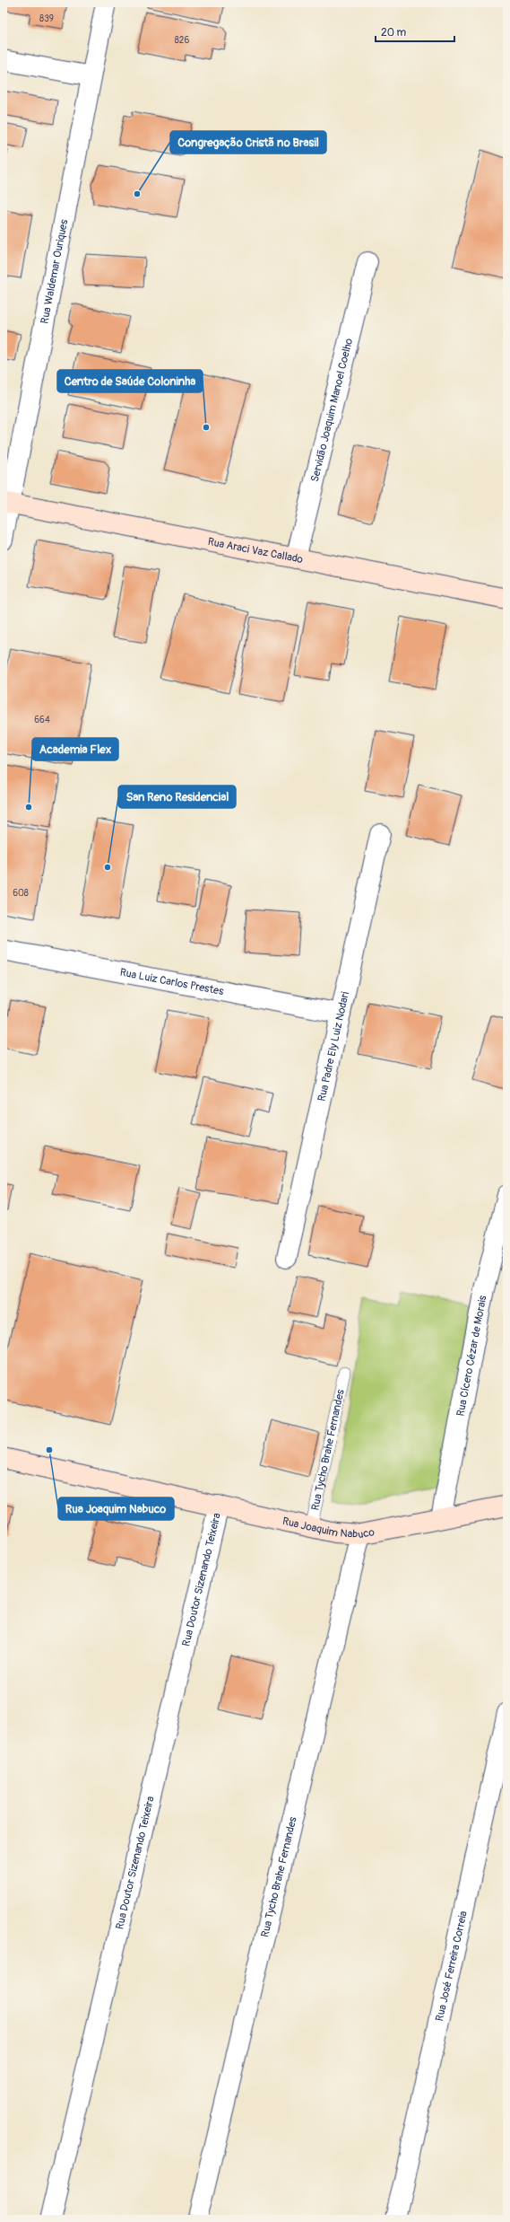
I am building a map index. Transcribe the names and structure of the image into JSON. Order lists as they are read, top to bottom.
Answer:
{
  "streets": {
    "main road": ["Rua Araci Vaz Callado", "Rua Joaquim Nabuco"],
    "street": [
      "Rua Waldemar Ouriques",
      "Servidão Joaquim Manoel Coelho",
      "Rua Luiz Carlos Prestes",
      "Rua Padre Ely Luiz Nodari",
      "Rua Cícero Cézar de Morais",
      "Rua Tycho Brahe Fernandes",
      "Rua Doutor Sizenando Teixeira",
      "Rua José Ferreira Correia"
    ]
  },
  "crossings": [
    ["Rua Waldemar Ouriques", "Rua Araci Vaz Callado"],
    ["Servidão Joaquim Manoel Coelho", "Rua Araci Vaz Callado"],
    ["Rua Luiz Carlos Prestes", "Rua Padre Ely Luiz Nodari"],
    ["Rua Cícero Cézar de Morais", "Rua Joaquim Nabuco"],
    ["Rua Tycho Brahe Fernandes", "Rua Joaquim Nabuco"],
    ["Rua Joaquim Nabuco", "Rua Doutor Sizenando Teixeira"]
  ],
  "places": [
    "Congregação Cristã no Brasil",
    "Centro de Saúde Coloninha",
    "Academia Flex",
    "San Reno Residencial",
    "Rua Joaquim Nabuco"
  ],
  "house_numbers": [
    "839",
    "826",
    "664",
    "608"
  ],
  "scale_bar": "20 m"
}
